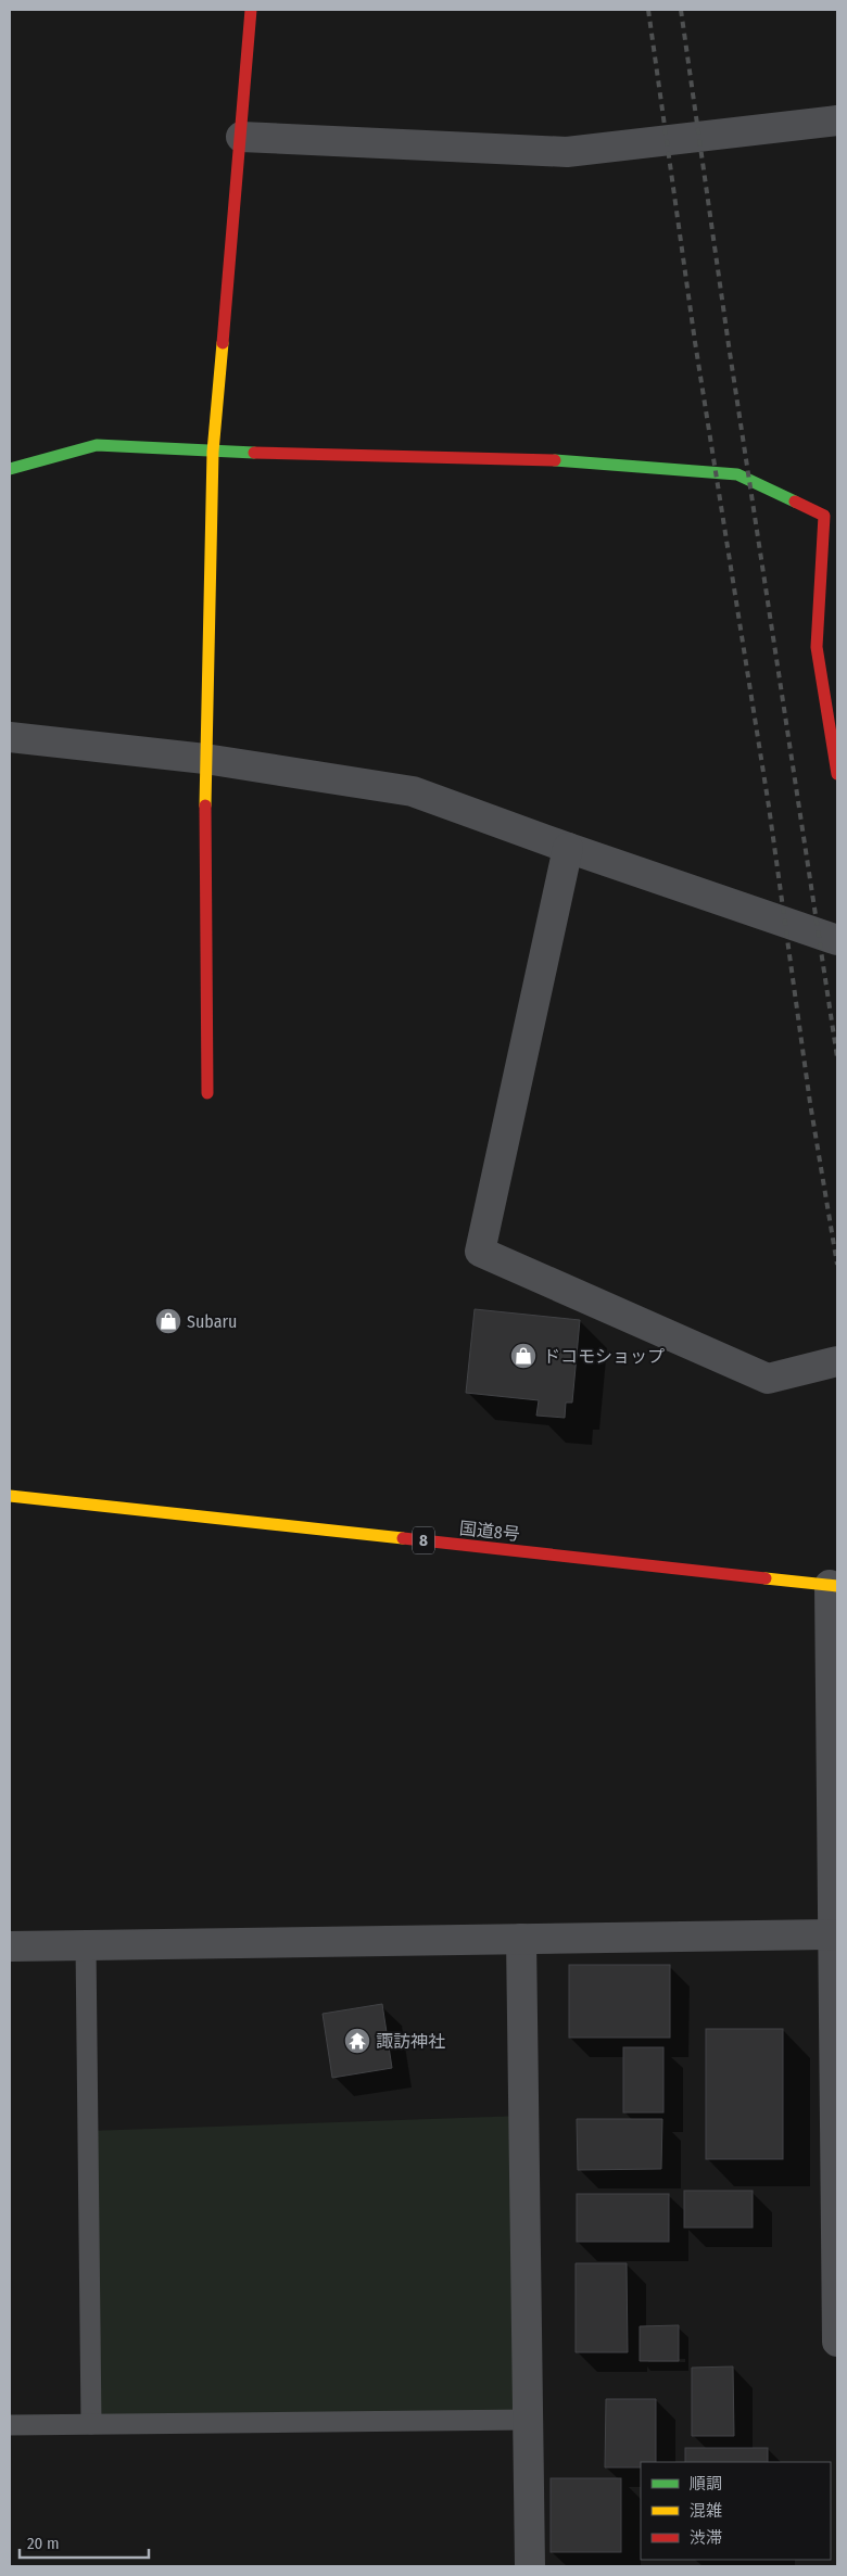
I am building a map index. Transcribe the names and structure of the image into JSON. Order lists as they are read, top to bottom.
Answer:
{
  "streets": {
    "main road": ["国道8号", "8"]
  },
  "places": {
    "shop": ["Subaru", "ドコモショップ"],
    "temple": ["諏訪神社"]
  },
  "legend": ["順調", "混雑", "渋滞"],
  "scale_bar": "20 m"
}
